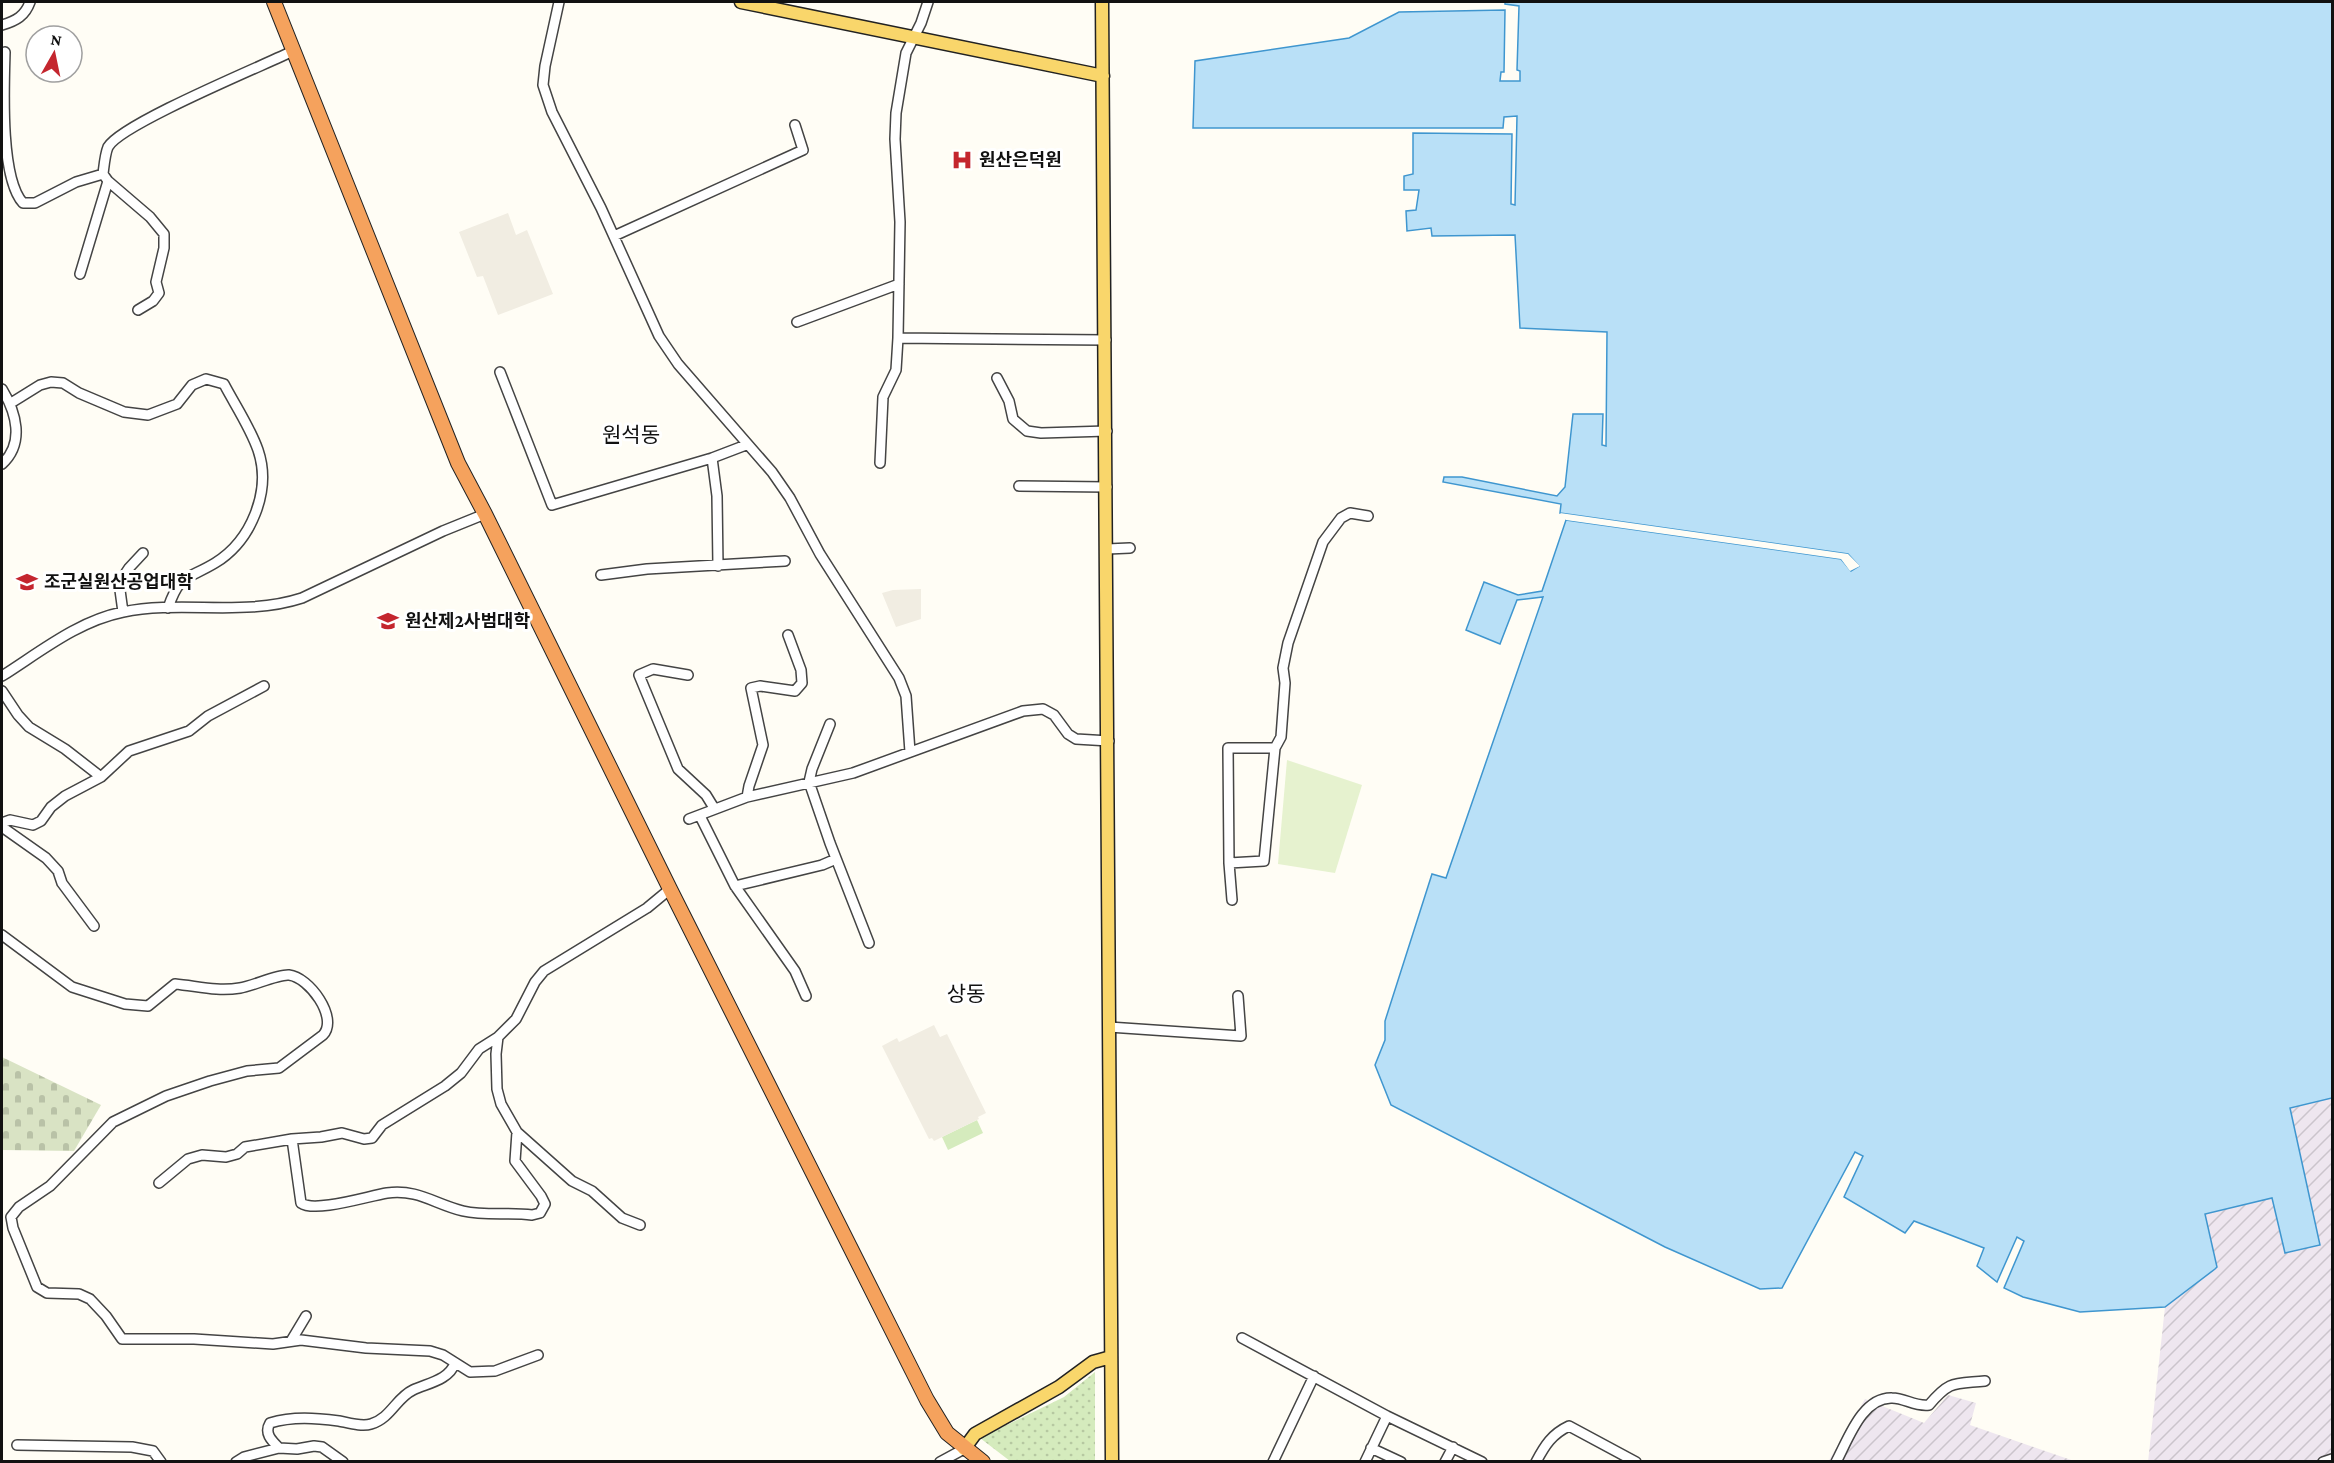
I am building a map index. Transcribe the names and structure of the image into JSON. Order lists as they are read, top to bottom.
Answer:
{
  "districts": ["원석동", "상동"],
  "places": {
    "hospital": ["원산은덕원"],
    "school or university": ["조군실원산공업대학", "원산제2사범대학"]
  },
  "north": "top"
}
